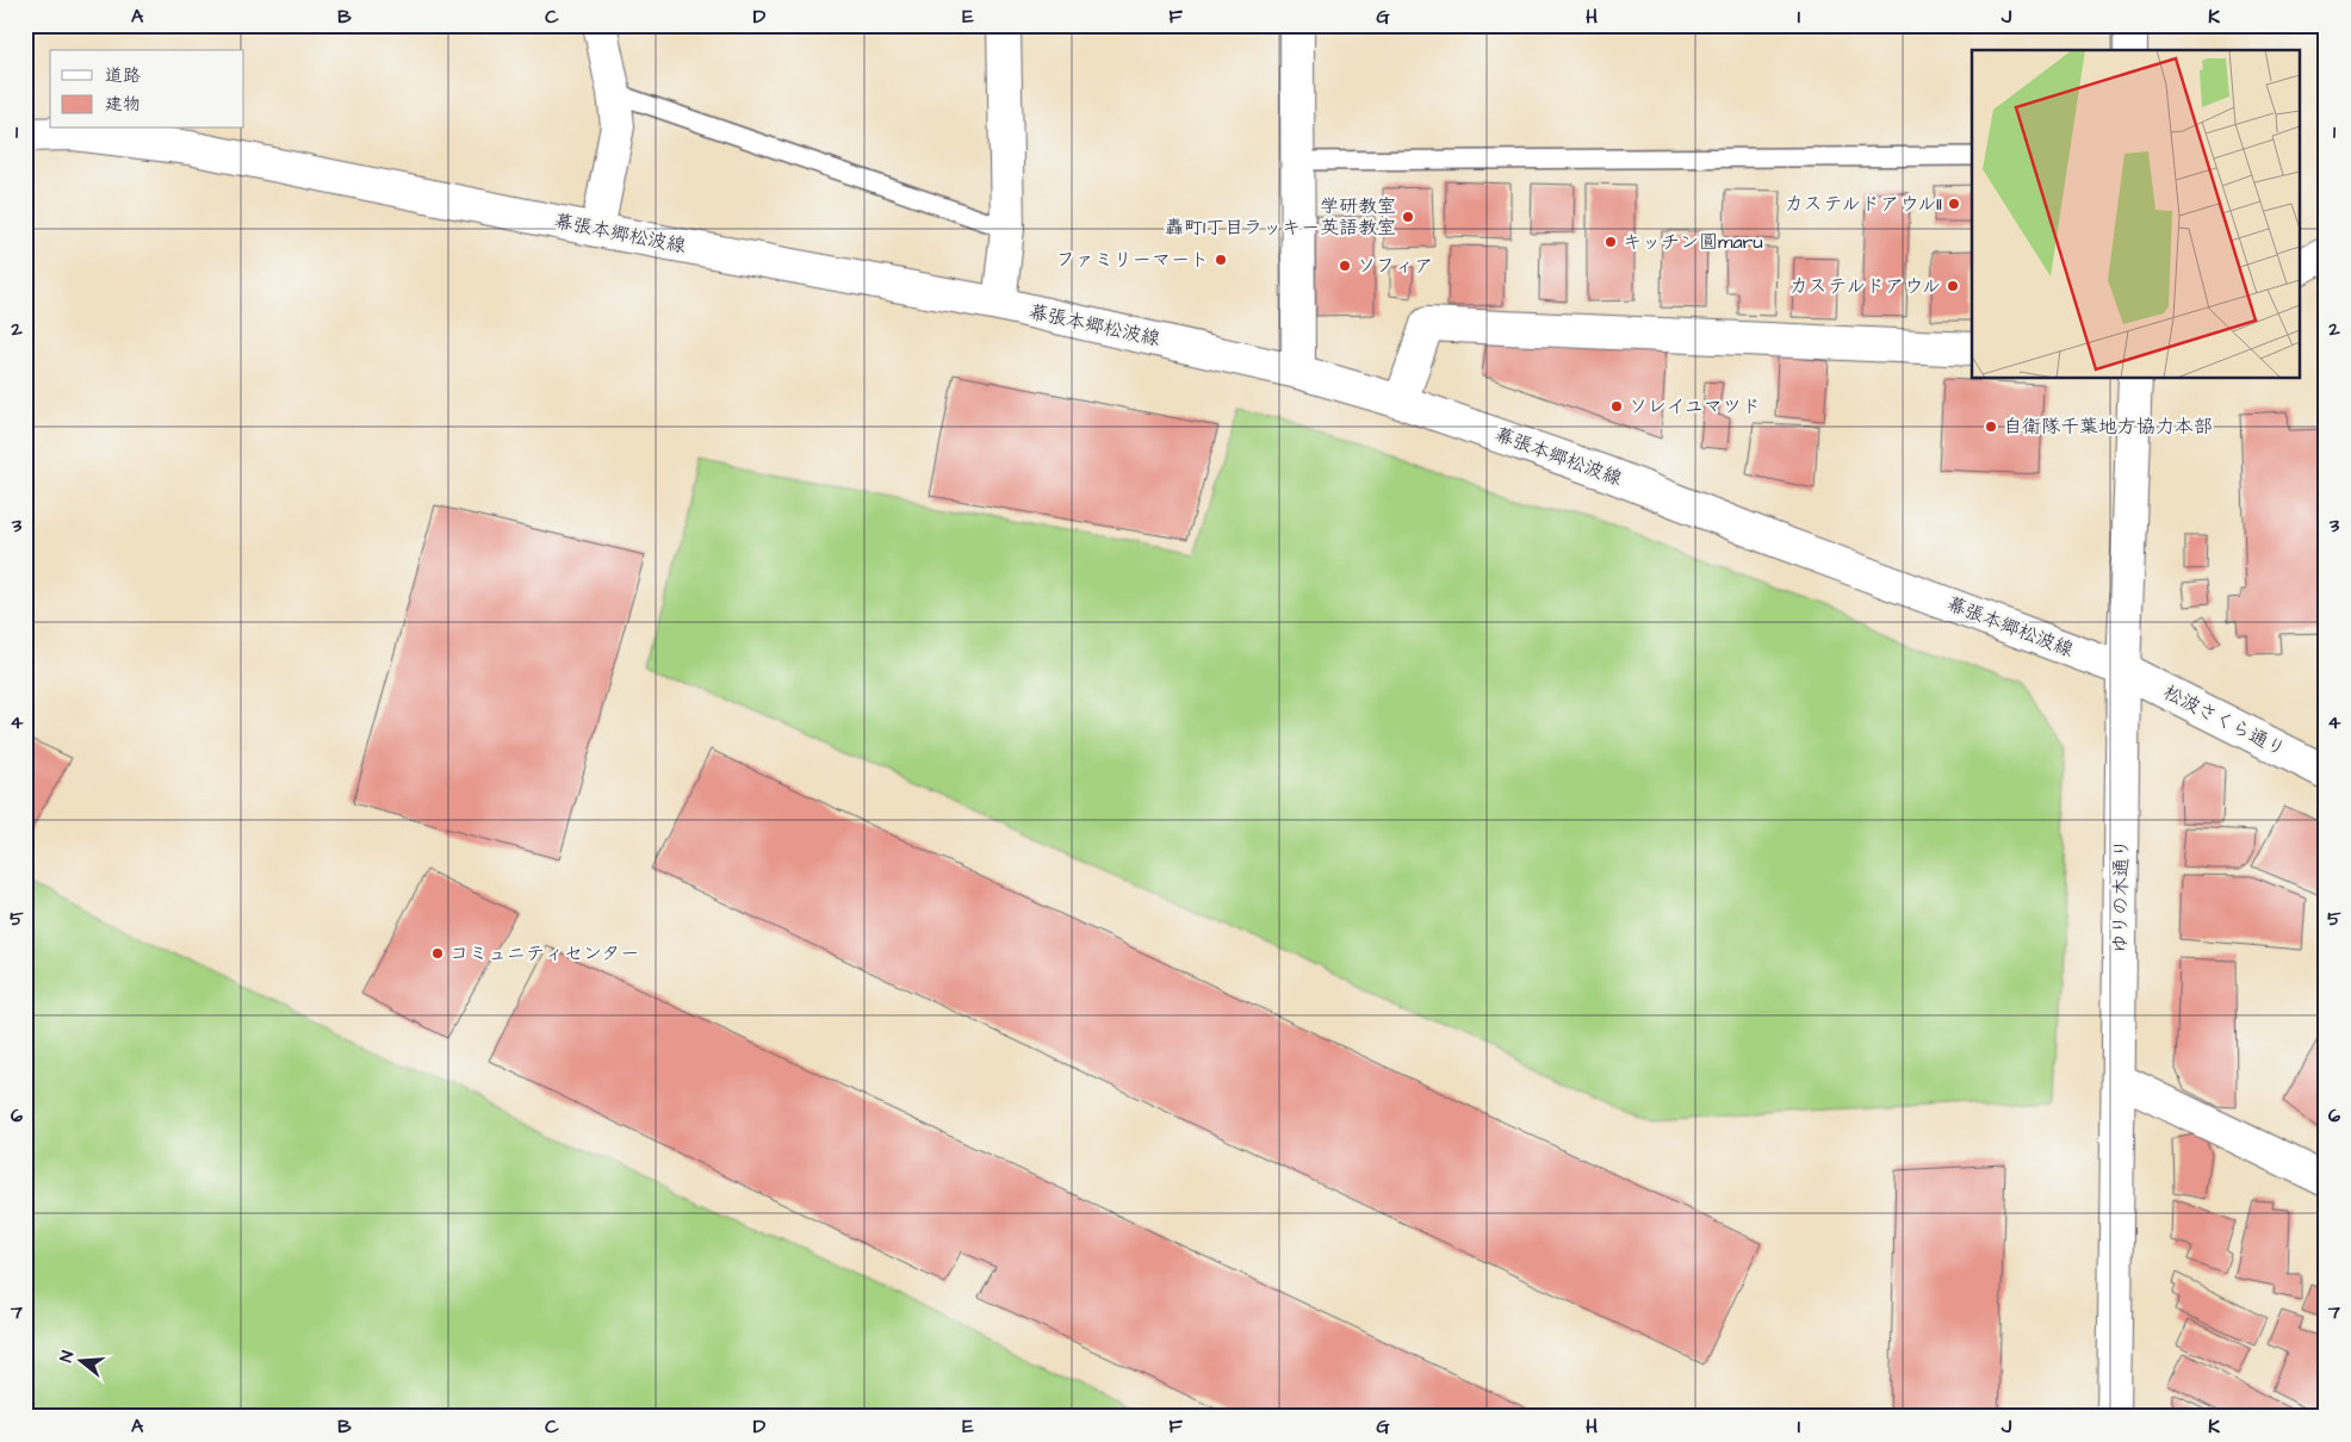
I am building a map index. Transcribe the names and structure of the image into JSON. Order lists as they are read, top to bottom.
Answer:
{
  "streets": {
    "street": ["幕張本郷松波線", "松波さくら通り", "ゆりの木通り"]
  },
  "crossings": [
    ["幕張本郷松波線", "松波さくら通り"],
    ["幕張本郷松波線", "ゆりの木通り"],
    ["松波さくら通り", "ゆりの木通り"]
  ],
  "places": [
    "カステルドアウルII",
    "学研教室 轟町1丁目ラッキー英語教室",
    "キッチン圓maru",
    "ファミリーマート",
    "ソフィア",
    "カステルドアウル",
    "ソレイユマツド",
    "自衛隊千葉地方協力本部",
    "コミュニティセンター"
  ],
  "legend": ["道路", "建物"],
  "north": "left",
  "grid": {
    "columns": [
      "A",
      "B",
      "C",
      "D",
      "E",
      "F",
      "G",
      "H",
      "I",
      "J",
      "K"
    ],
    "rows": [
      "1",
      "2",
      "3",
      "4",
      "5",
      "6",
      "7"
    ]
  }
}
